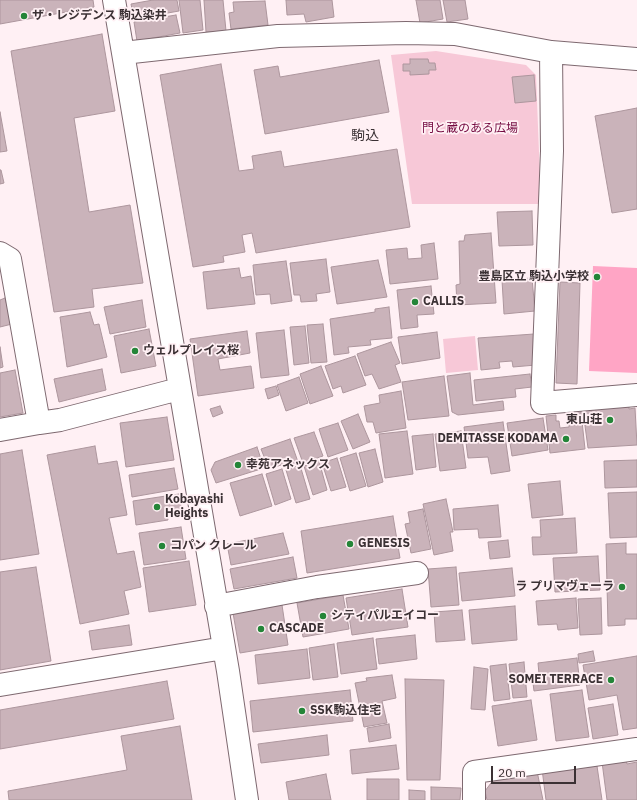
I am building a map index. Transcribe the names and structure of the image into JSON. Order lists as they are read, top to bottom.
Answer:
{
  "districts": ["駒込"],
  "parks": ["門と蔵のある広場"],
  "places": [
    "ザ・レジデンス 駒込染井",
    "豊島区立 駒込小学校",
    "CALLIS",
    "ウェルプレイス桜",
    "東山荘",
    "DEMITASSE KODAMA",
    "幸苑アネックス",
    "Kobayashi Heights",
    "GENESIS",
    "コパン クレール",
    "ラ プリマヴェーラ",
    "シティパルエイコー",
    "CASCADE",
    "SOMEI TERRACE",
    "SSK駒込住宅"
  ],
  "scale_bar": "20 m"
}
